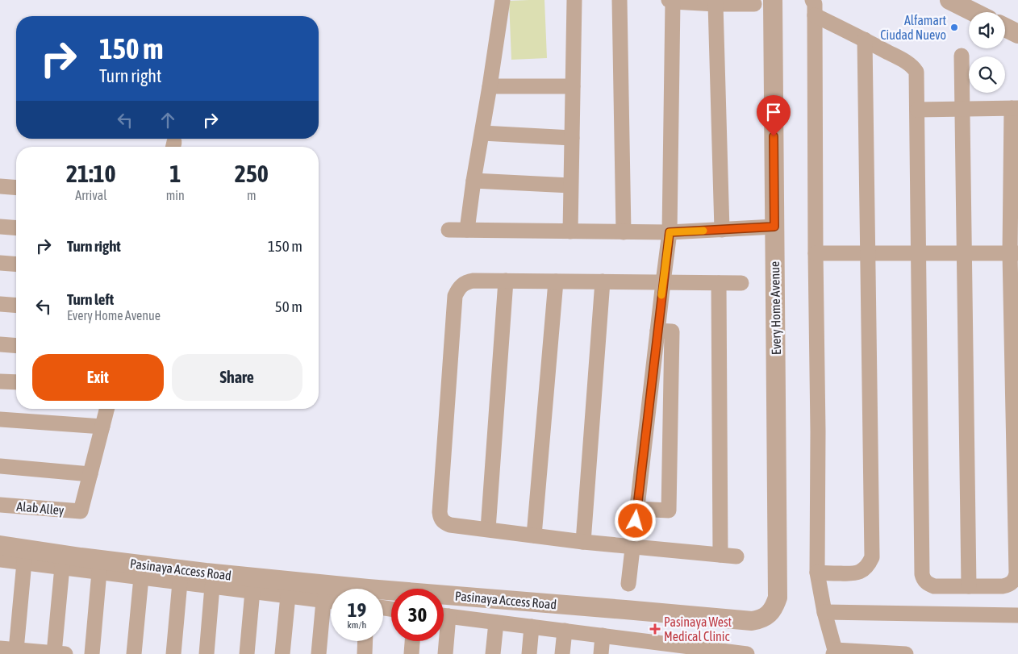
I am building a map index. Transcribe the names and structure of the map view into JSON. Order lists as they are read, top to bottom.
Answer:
{
  "streets": {
    "street": ["Every Home Avenue", "Alab Alley", "Pasinaya Access Road"]
  },
  "crossings": [
    ["Every Home Avenue", "Pasinaya Access Road"]
  ],
  "places": {
    "other": ["Alfamart Ciudad Nuevo"],
    "health": ["Pasinaya West Medical Clinic"]
  },
  "page": {
    "turn": ["150 m", "Turn right"],
    "eta": [
      "21:10",
      "Arrival",
      "1",
      "min",
      "250",
      "m"
    ],
    "list": [
      {
        "name": "Turn right",
        "value": "150 m"
      },
      {
        "name": "Turn left",
        "note": "Every Home Avenue",
        "value": "50 m"
      }
    ],
    "buttons": ["Exit", "Share"],
    "speed": "19 km/h",
    "limit": "30"
  }
}
